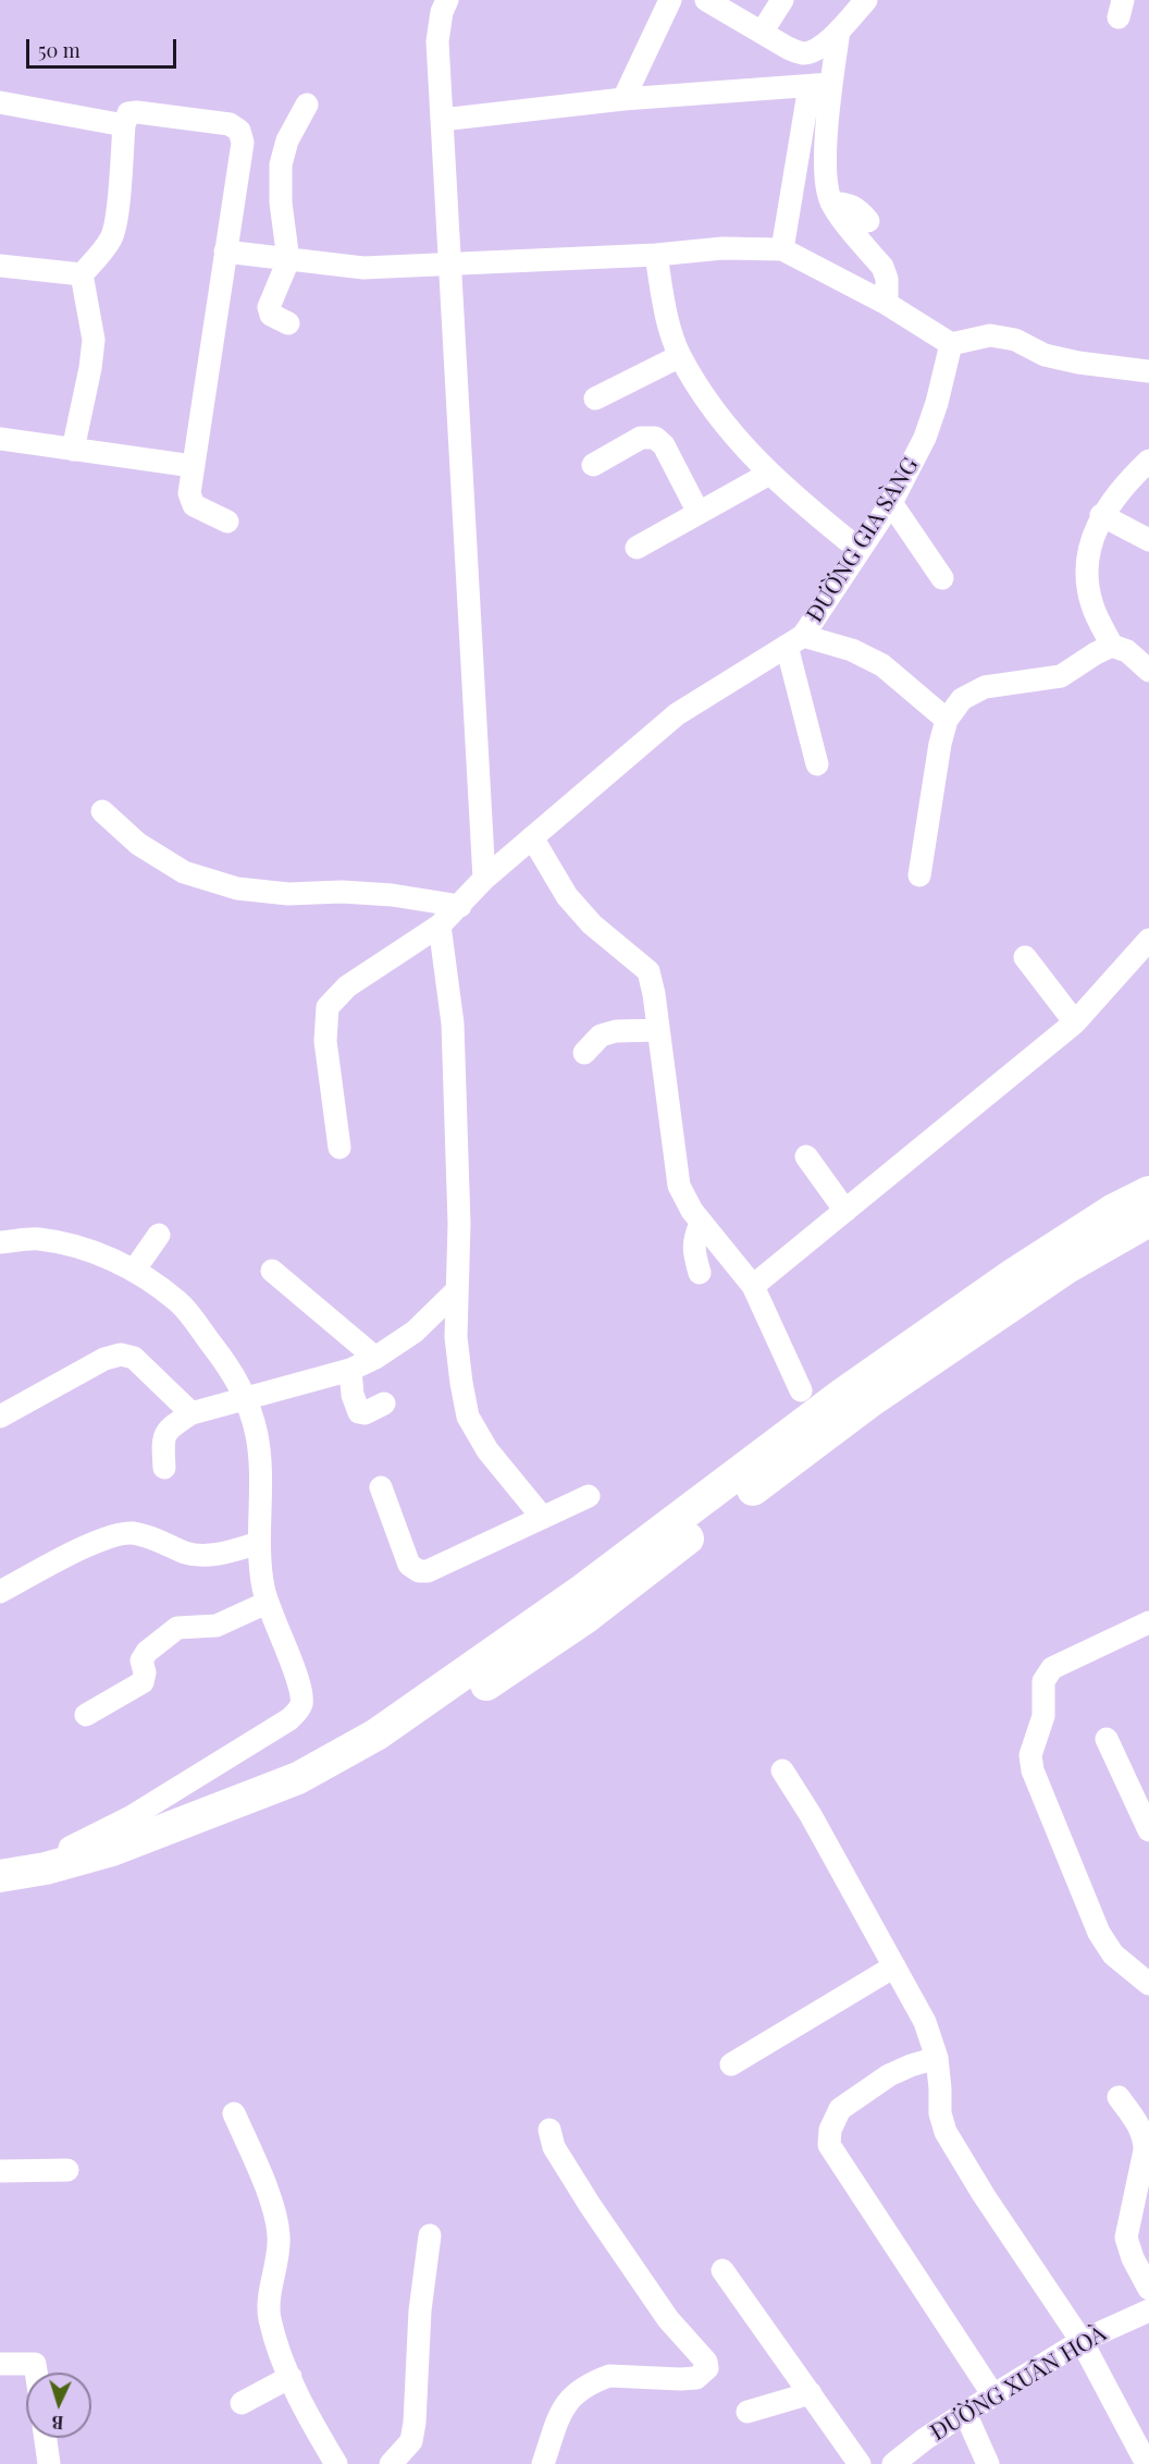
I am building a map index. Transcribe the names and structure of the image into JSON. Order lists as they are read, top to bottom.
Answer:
{
  "streets": {
    "street": ["ĐƯỜNG GIA SÀNG", "ĐƯỜNG XUÂN HOÀ"]
  },
  "scale_bar": "50 m",
  "north": "bottom"
}
